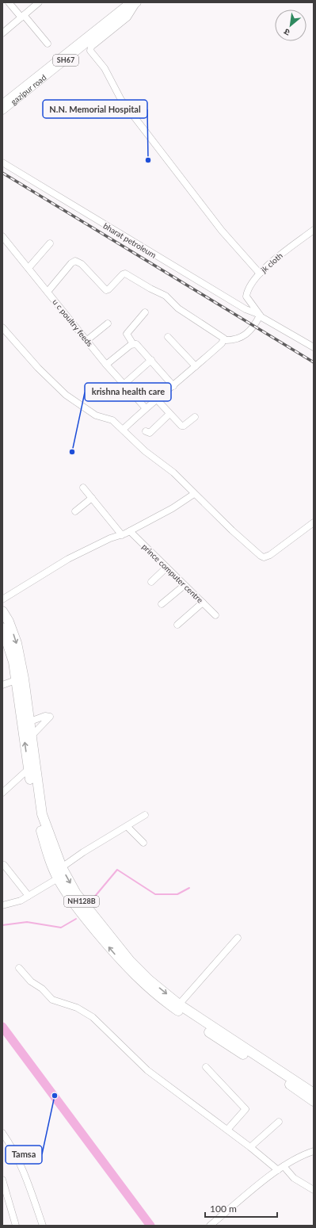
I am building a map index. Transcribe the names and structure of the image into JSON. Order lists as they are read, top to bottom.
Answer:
{
  "streets": {
    "highway": ["NH128B"],
    "main road": ["SH67", "gazipur road"],
    "street": [
      "bharat petroleum",
      "jk cloth",
      "u c poultry feeds",
      "prince computer centre"
    ]
  },
  "crossings": [
    ["SH67", "gazipur road"],
    ["bharat petroleum", "jk cloth"]
  ],
  "places": ["N.N. Memorial Hospital", "krishna health care", "Tamsa"],
  "scale_bar": "100 m",
  "north": "bottom left"
}
